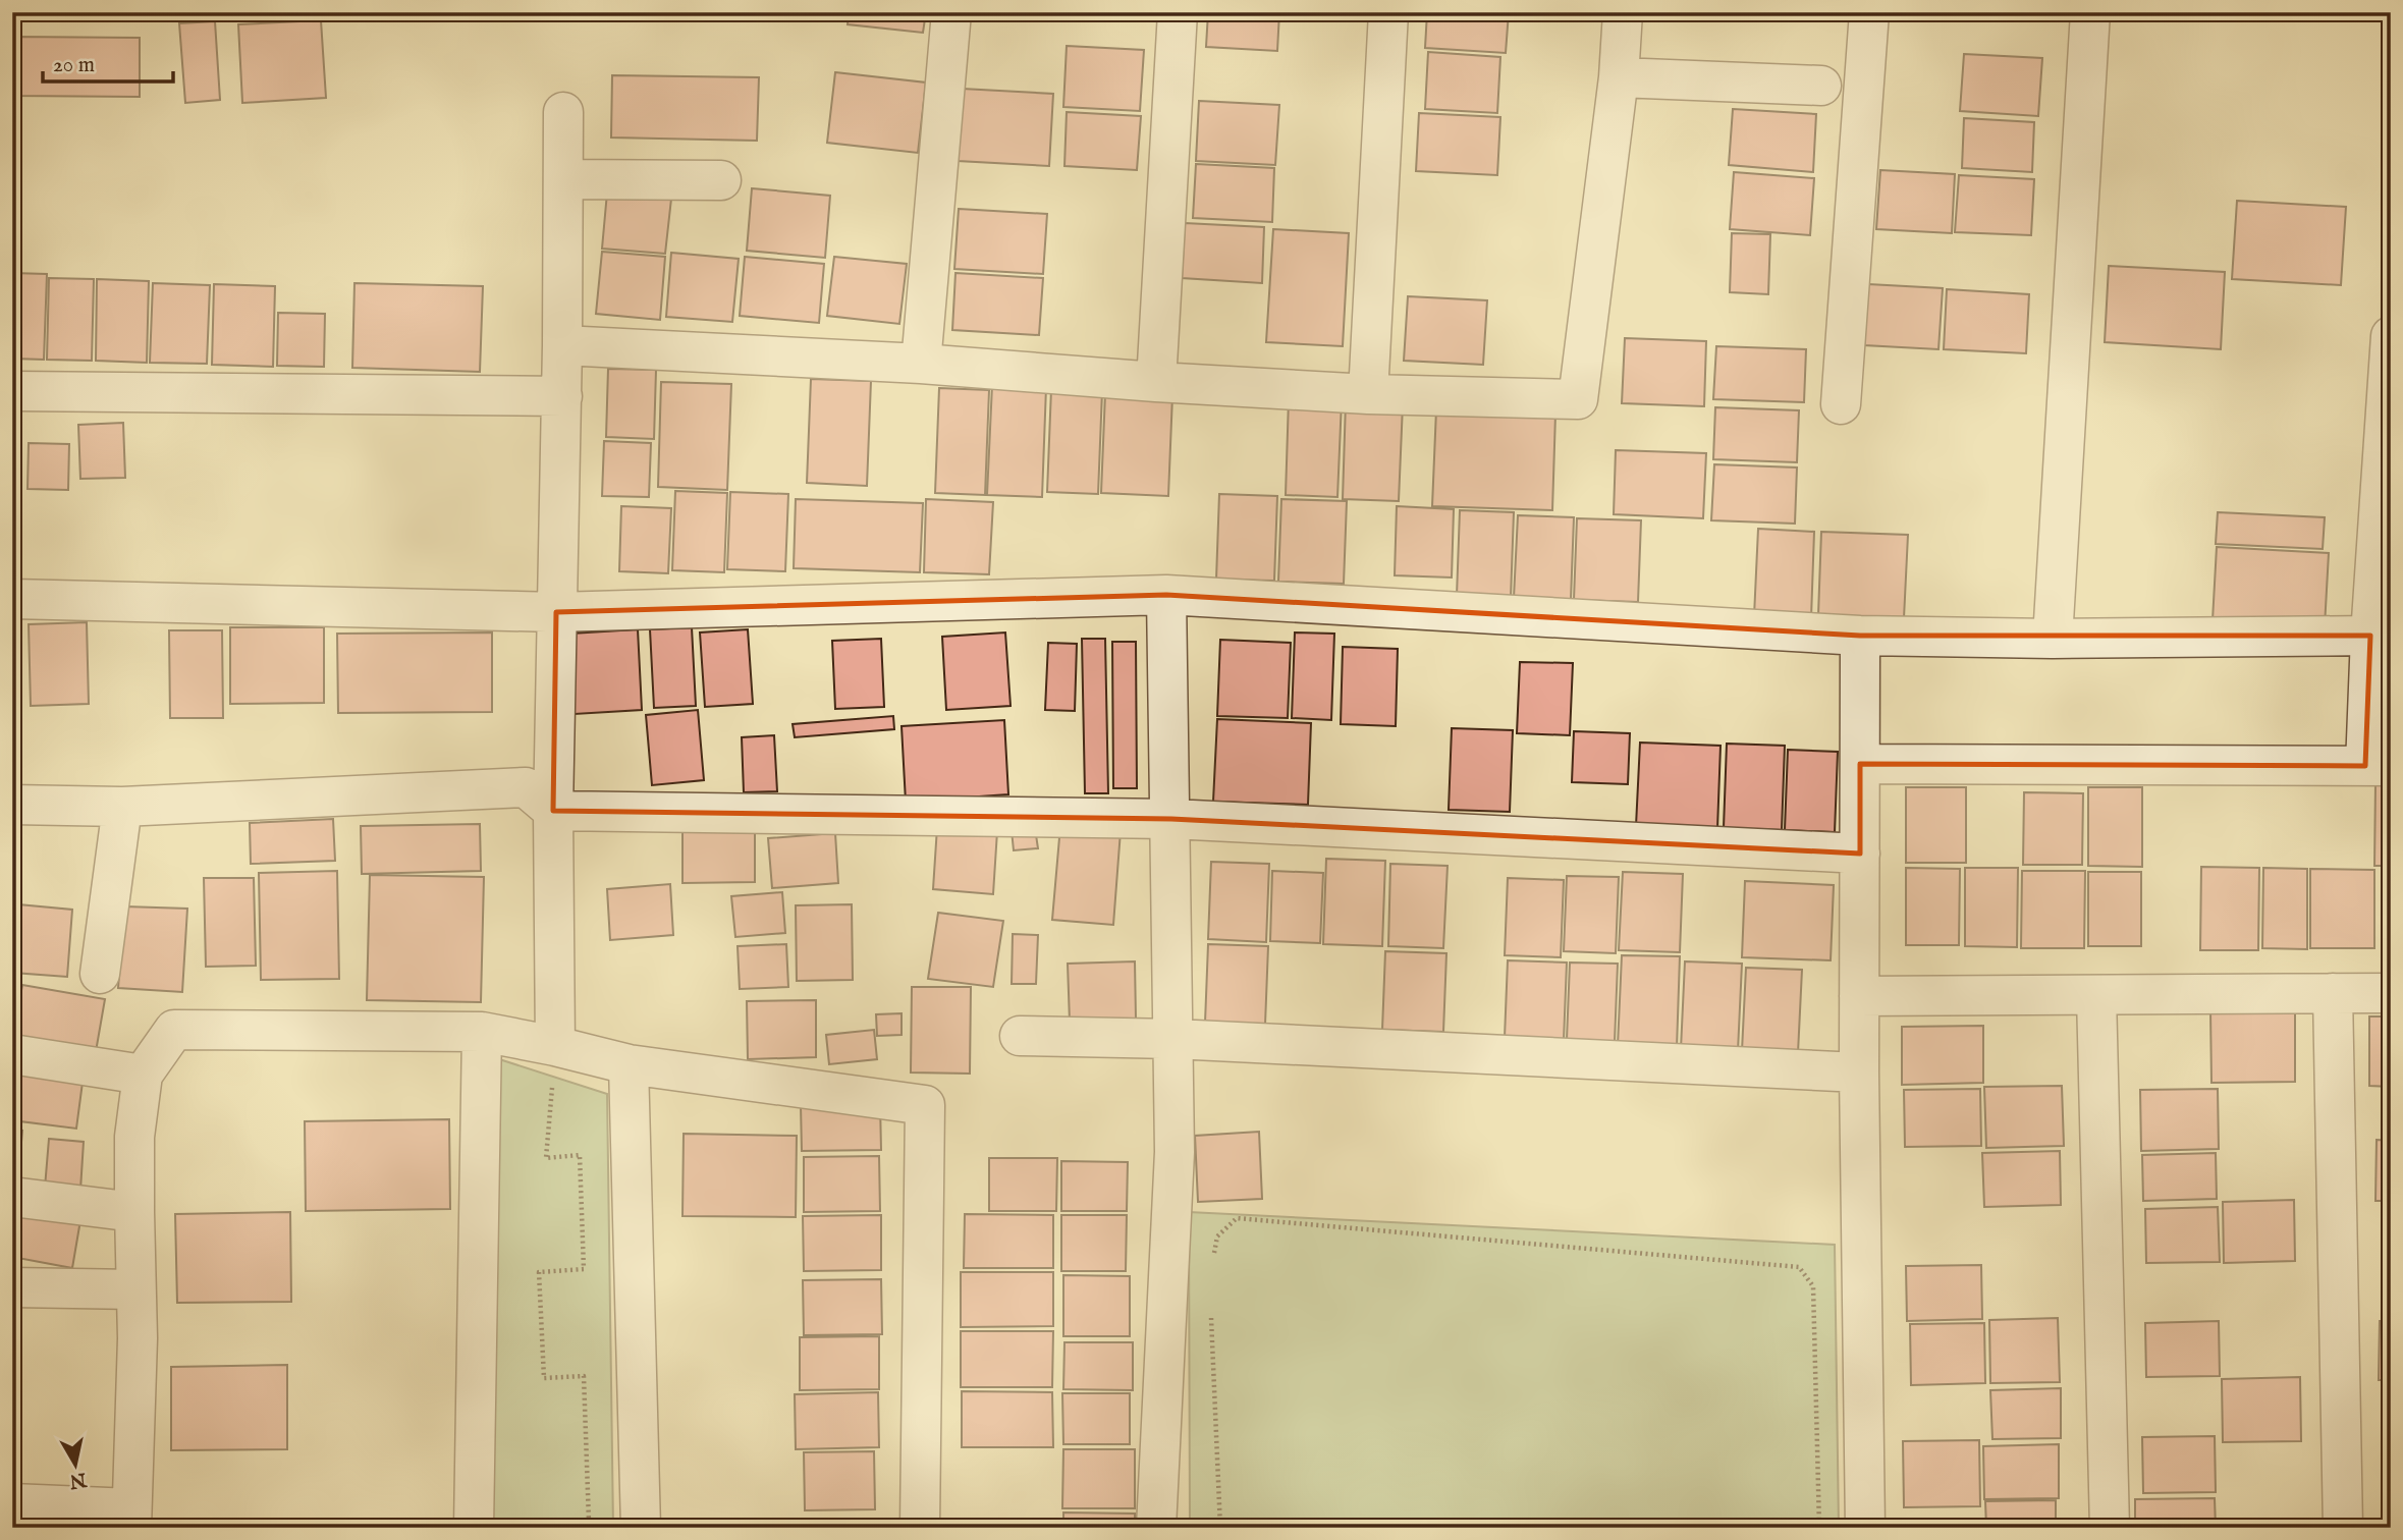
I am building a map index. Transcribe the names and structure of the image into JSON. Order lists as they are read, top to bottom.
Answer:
{
  "scale_bar": "20 m",
  "north": "bottom"
}
